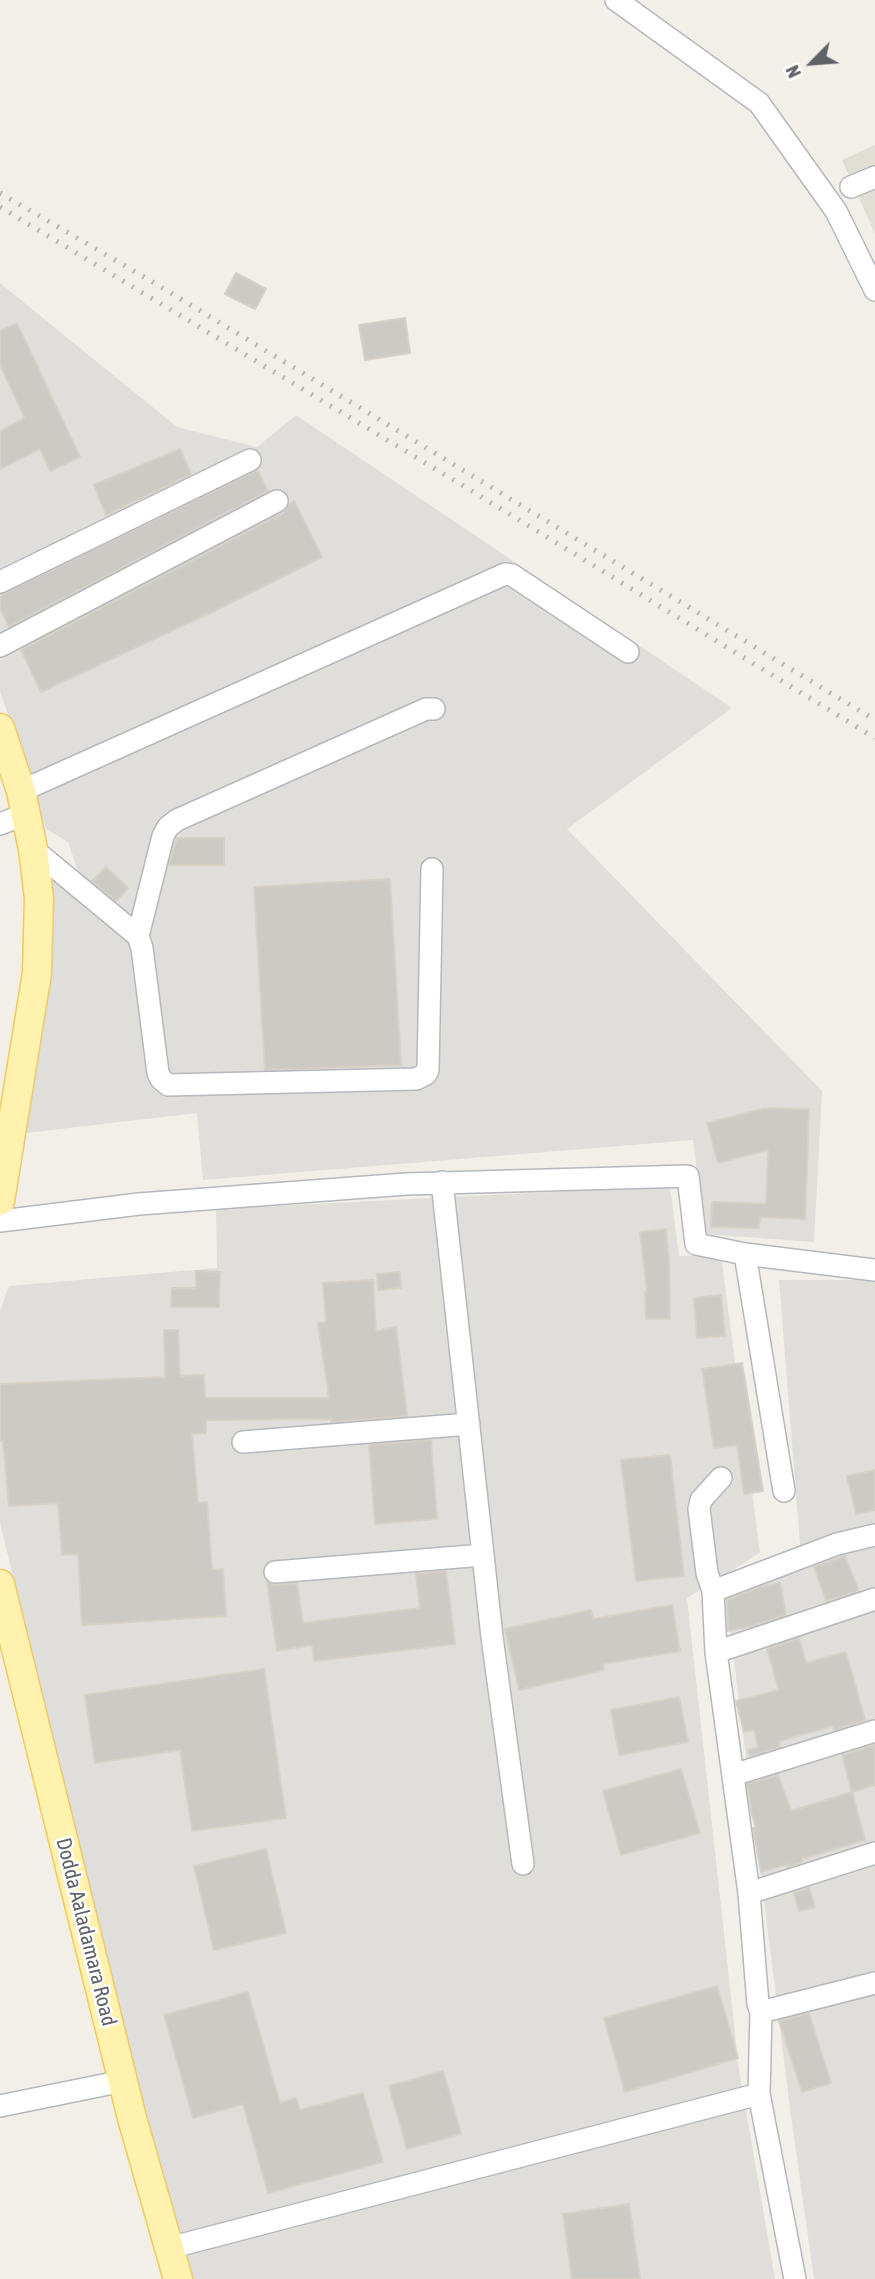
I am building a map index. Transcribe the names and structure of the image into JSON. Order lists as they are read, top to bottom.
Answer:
{
  "streets": {
    "main road": ["Dodda Aaladamara Road"]
  },
  "north": "bottom left"
}
